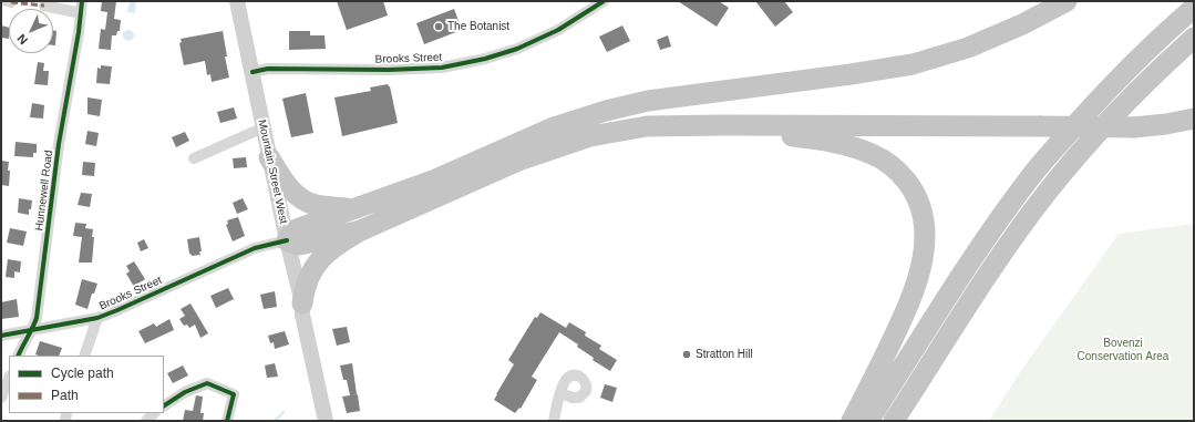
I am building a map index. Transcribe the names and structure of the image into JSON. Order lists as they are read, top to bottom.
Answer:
{
  "streets": {
    "main road": ["Mountain Street West"],
    "street": ["Brooks Street", "Hunnewell Road"]
  },
  "crossings": [
    ["Brooks Street", "Mountain Street West"],
    ["Brooks Street", "Hunnewell Road"]
  ],
  "parks": ["Bovenzi Conservation Area"],
  "places": ["The Botanist", "Stratton Hill"],
  "legend": ["Cycle path", "Path"],
  "north": "bottom left"
}
